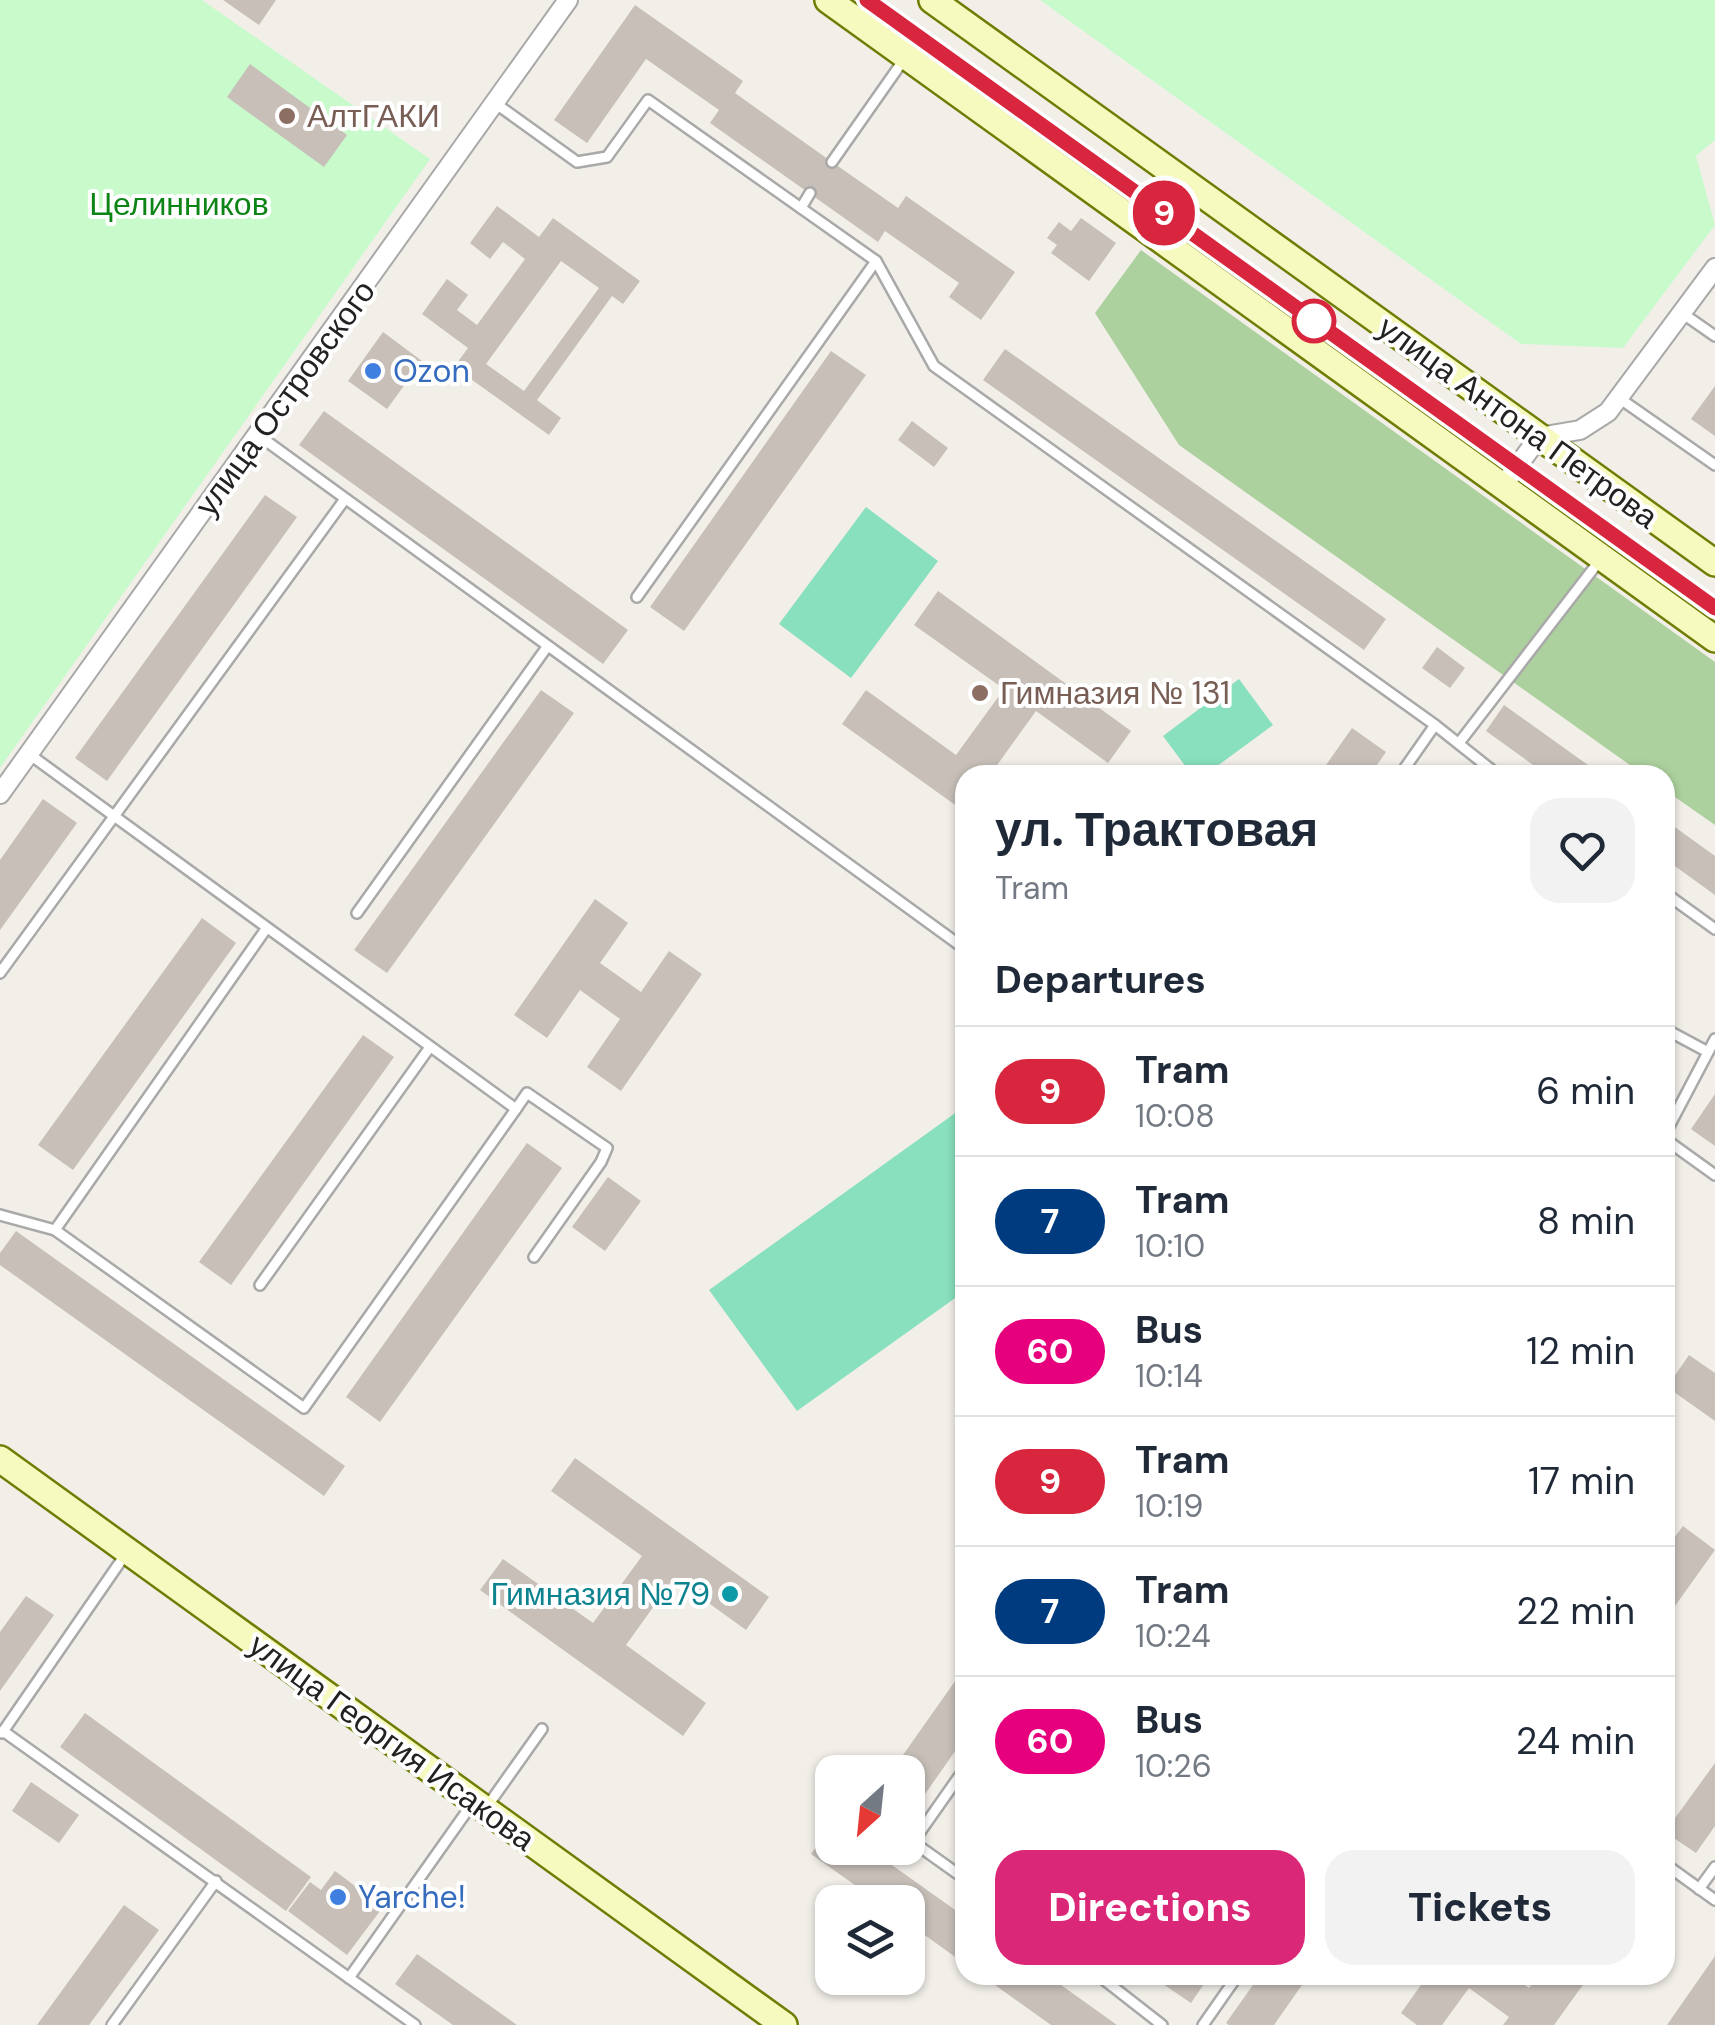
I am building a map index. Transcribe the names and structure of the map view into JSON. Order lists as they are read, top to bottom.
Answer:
{
  "streets": {
    "main road": ["улица Антона Петрова", "улица Георгия Исакова"],
    "street": ["улица Островского"]
  },
  "parks": ["Целинников"],
  "places": [
    "АлтГАКИ",
    "Ozon",
    "Гимназия № 131",
    "Гимназия №79",
    "Yarche!"
  ],
  "lines": ["tram line 9"],
  "north": "bottom left",
  "page": {
    "on_map": "9",
    "heading": [
      ["ул. Трактовая", "Tram"],
      "Departures"
    ],
    "list": [
      {
        "mark": "9",
        "name": "Tram",
        "note": "10:08",
        "value": "6 min"
      },
      {
        "mark": "7",
        "name": "Tram",
        "note": "10:10",
        "value": "8 min"
      },
      {
        "mark": "60",
        "name": "Bus",
        "note": "10:14",
        "value": "12 min"
      },
      {
        "mark": "9",
        "name": "Tram",
        "note": "10:19",
        "value": "17 min"
      },
      {
        "mark": "7",
        "name": "Tram",
        "note": "10:24",
        "value": "22 min"
      },
      {
        "mark": "60",
        "name": "Bus",
        "note": "10:26",
        "value": "24 min"
      }
    ],
    "buttons": ["Directions", "Tickets"]
  }
}
